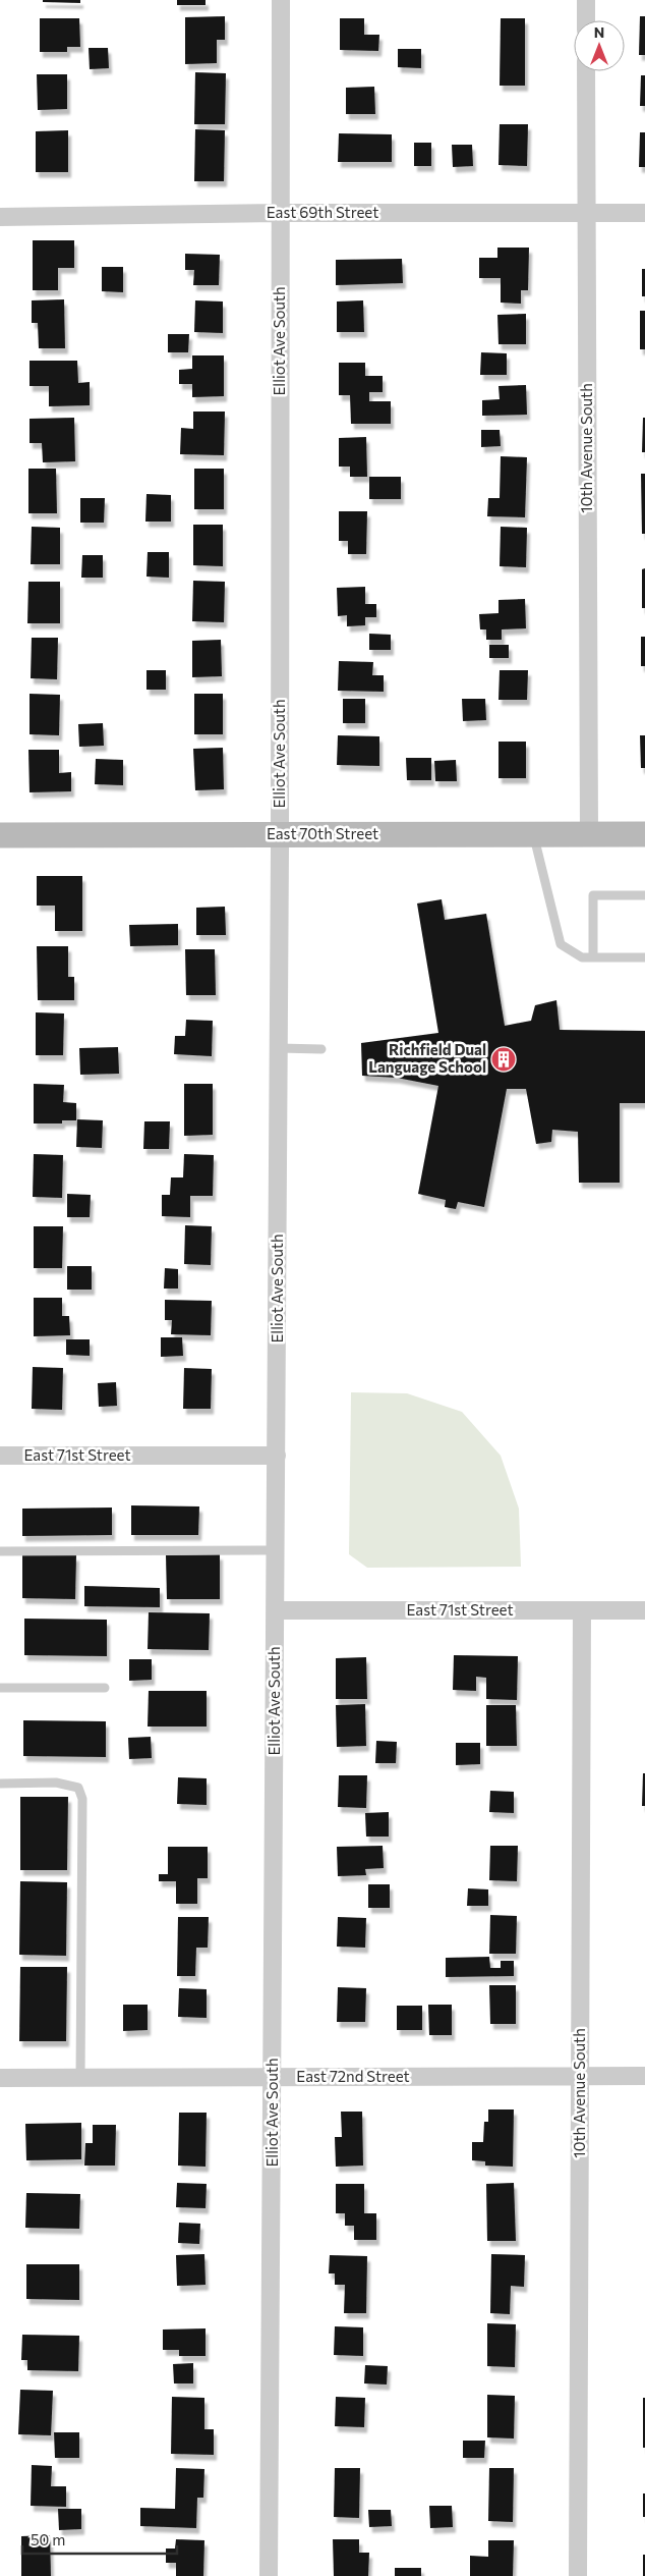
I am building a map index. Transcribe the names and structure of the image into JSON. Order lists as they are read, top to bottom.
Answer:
{
  "streets": {
    "street": [
      "East 69th Street",
      "Elliot Ave South",
      "10th Avenue South",
      "East 70th Street",
      "East 71st Street",
      "East 72nd Street"
    ]
  },
  "crossings": [
    ["East 69th Street", "Elliot Ave South"],
    ["East 69th Street", "10th Avenue South"],
    ["Elliot Ave South", "East 70th Street"],
    ["Elliot Ave South", "East 71st Street"],
    ["Elliot Ave South", "East 72nd Street"],
    ["10th Avenue South", "East 70th Street"],
    ["10th Avenue South", "East 71st Street"],
    ["10th Avenue South", "East 72nd Street"]
  ],
  "places": {
    "building": ["Richfield Dual Language School"]
  },
  "scale_bar": "50 m",
  "north": "top"
}
